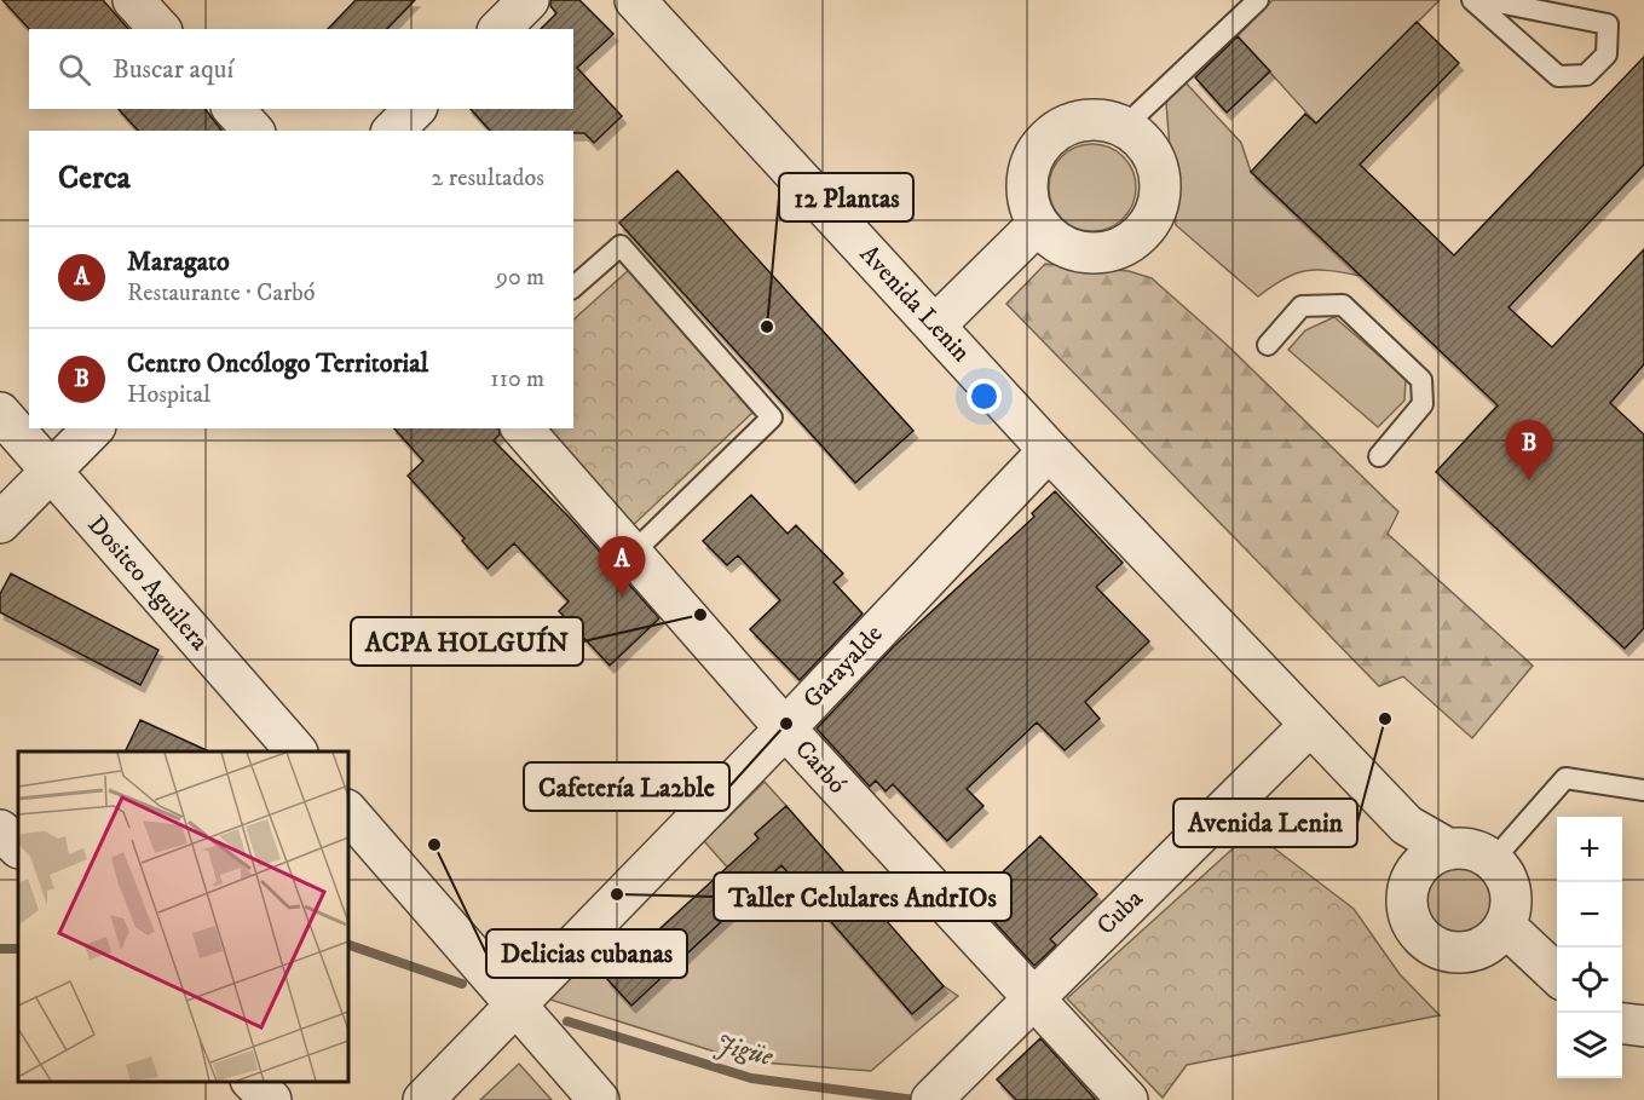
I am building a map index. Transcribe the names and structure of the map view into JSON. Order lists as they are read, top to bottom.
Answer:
{
  "streets": {
    "street": [
      "Avenida Lenin",
      "Dositeo Aguilera",
      "Garayalde",
      "Carbó",
      "Cuba"
    ]
  },
  "crossings": [
    ["Avenida Lenin", "Garayalde"],
    ["Avenida Lenin", "Cuba"],
    ["Garayalde", "Carbó"],
    ["Carbó", "Cuba"]
  ],
  "water": ["Jigüe"],
  "places": [
    "12 Plantas",
    "ACPA HOLGUÍN",
    "Avenida Lenin",
    "Cafetería La2ble",
    "Delicias cubanas",
    "Taller Celulares AndrIOs"
  ],
  "page": {
    "search": "Buscar aquí",
    "heading": ["Cerca", "2 resultados"],
    "list": [
      {
        "mark": "A",
        "name": "Maragato",
        "note": "Restaurante · Carbó",
        "value": "90 m"
      },
      {
        "mark": "B",
        "name": "Centro Oncólogo Territorial",
        "note": "Hospital",
        "value": "110 m"
      }
    ],
    "pins": ["B", "A"],
    "map_buttons": ["+", "−"]
  }
}
